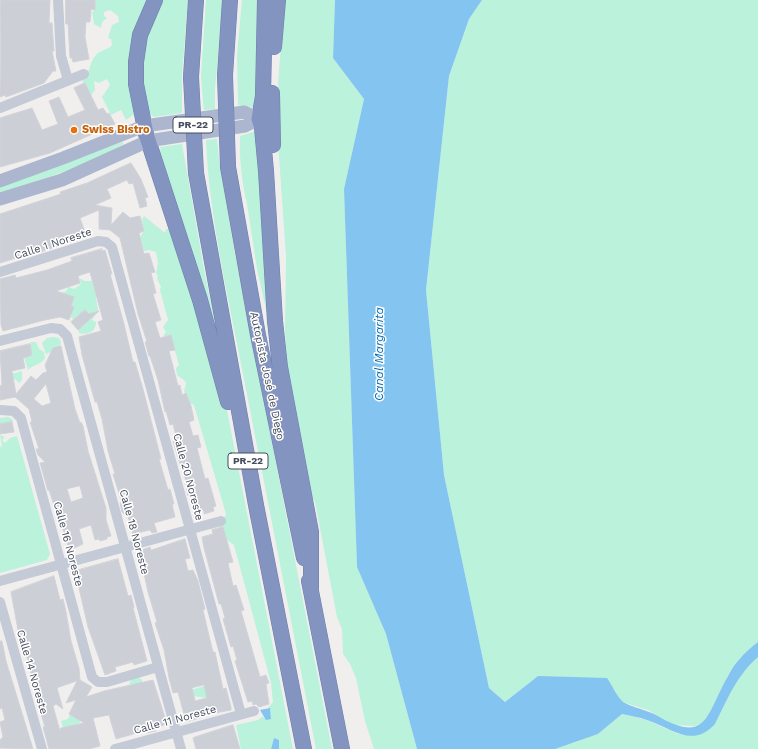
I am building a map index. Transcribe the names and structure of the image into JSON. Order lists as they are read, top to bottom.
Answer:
{
  "streets": {
    "highway": ["PR-22", "Autopista José de Diego"],
    "street": [
      "Calle 1 Noreste",
      "Calle 20 Noreste",
      "Calle 18 Noreste",
      "Calle 16 Noreste",
      "Calle 14 Noreste",
      "Calle 11 Noreste"
    ]
  },
  "crossings": [
    ["Calle 1 Noreste", "Calle 20 Noreste"],
    ["Calle 20 Noreste", "Calle 11 Noreste"],
    ["Calle 18 Noreste", "Calle 16 Noreste"],
    ["Calle 18 Noreste", "Calle 11 Noreste"]
  ],
  "water": ["Canal Margarita"],
  "places": ["Swiss Bistro"]
}
